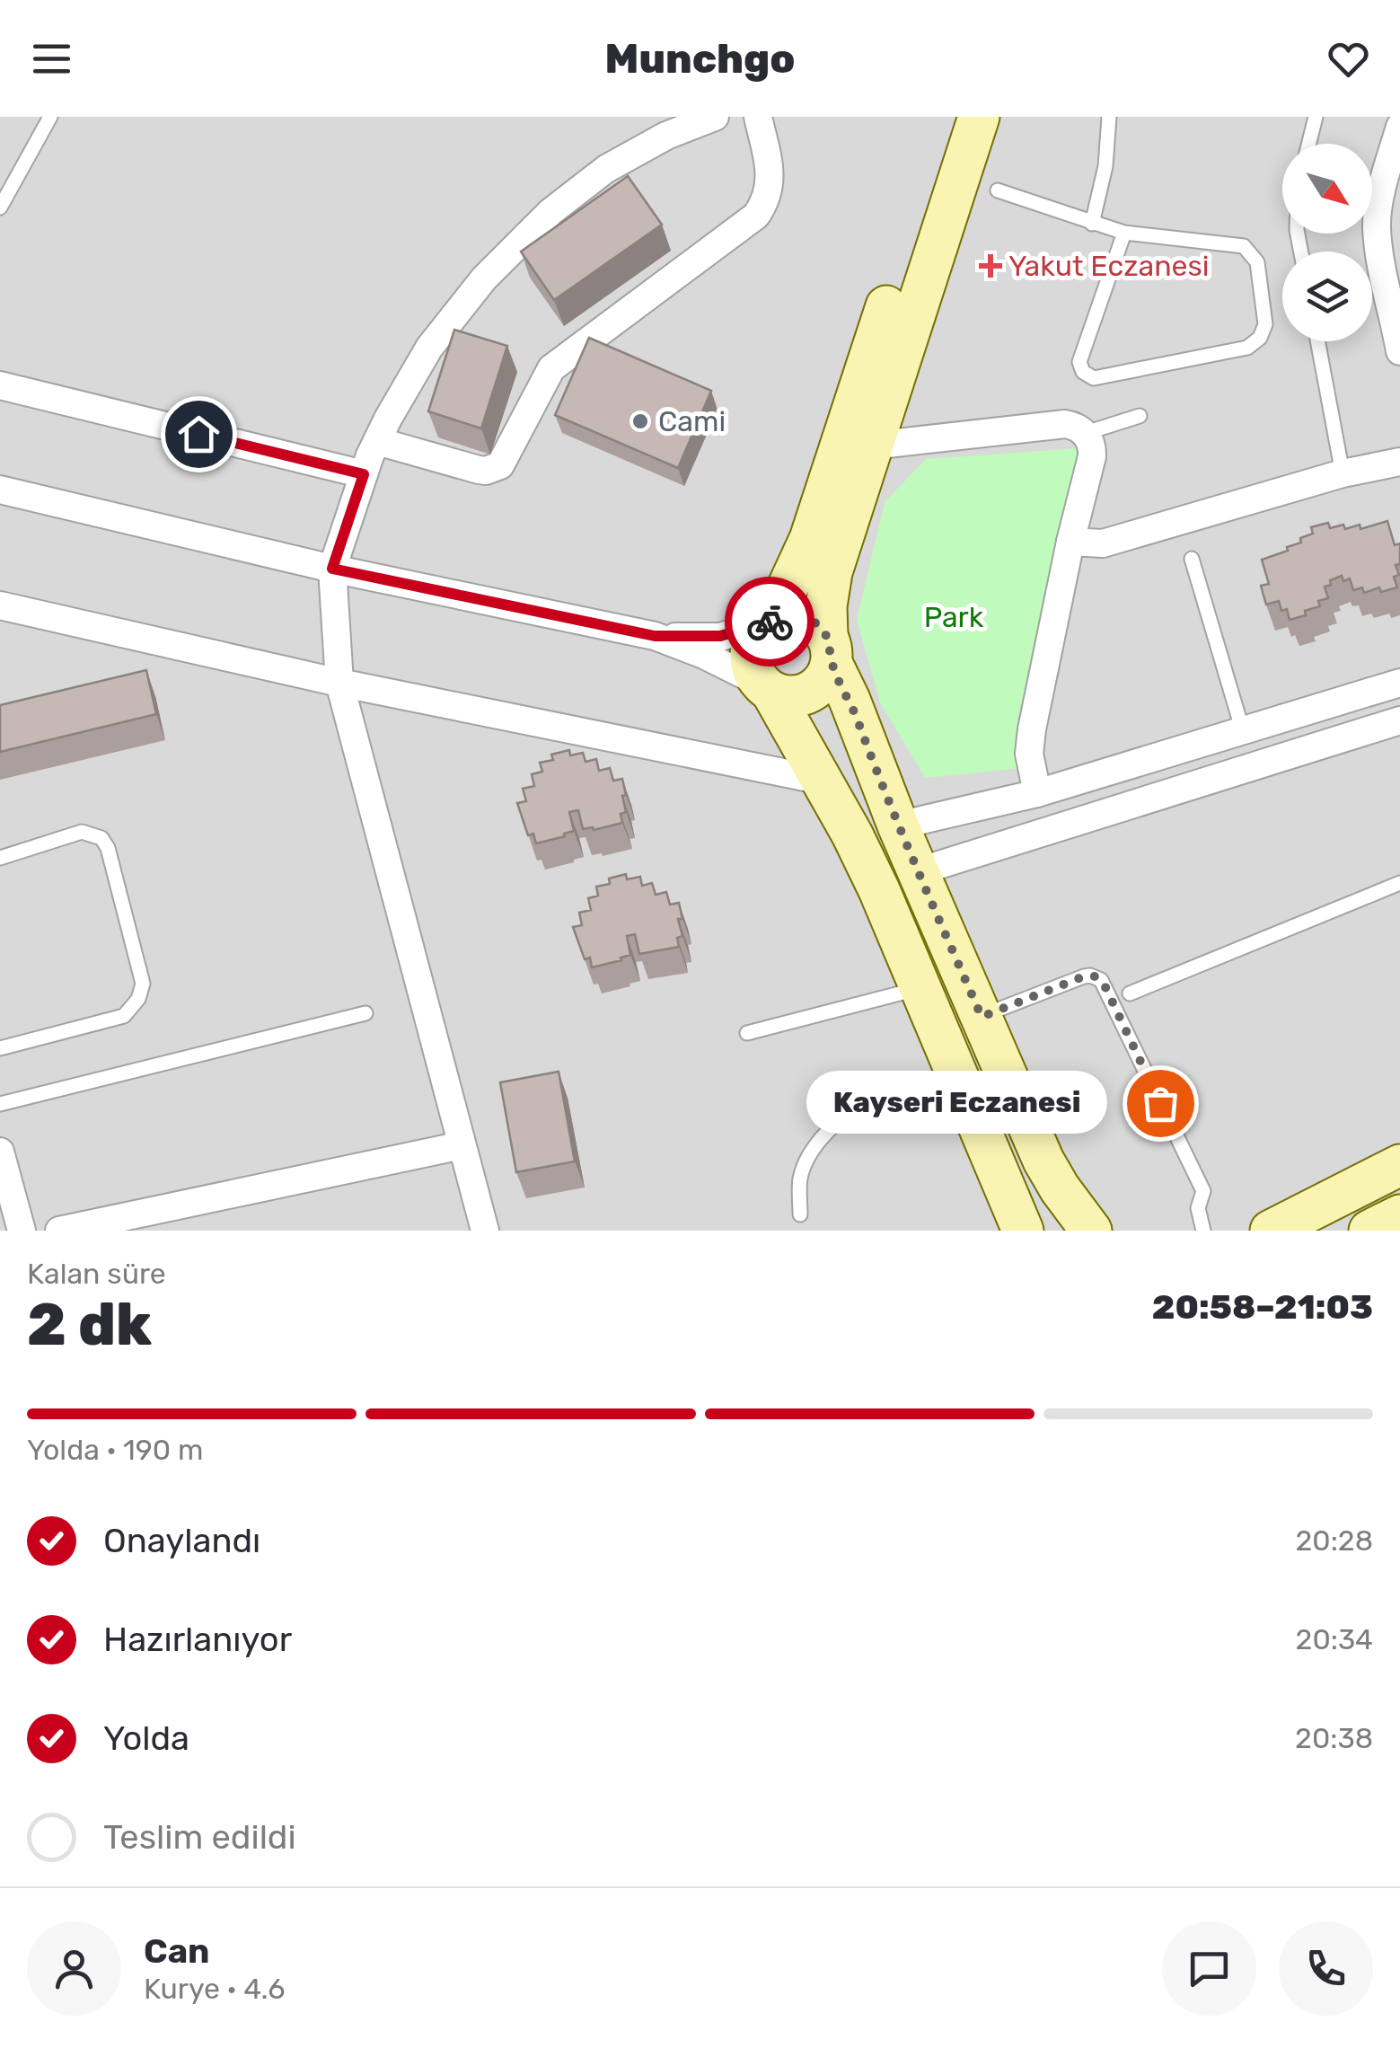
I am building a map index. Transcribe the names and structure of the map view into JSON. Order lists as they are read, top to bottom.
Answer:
{
  "parks": ["Park"],
  "places": {
    "health": ["Yakut Eczanesi"],
    "other": ["Cami", "Kayseri Eczanesi"]
  },
  "north": "bottom right",
  "page": {
    "header": "Munchgo",
    "bubble": "Kayseri Eczanesi",
    "heading": ["2 dk", "Kalan süre", "20:58–21:03"],
    "panel": ["Can", "Kurye · 4.6"],
    "bar": "Yolda · 190 m",
    "list": [
      ["Onaylandı", "20:28"],
      ["Hazırlanıyor", "20:34"],
      ["Yolda", "20:38"],
      "Teslim edildi"
    ]
  }
}
